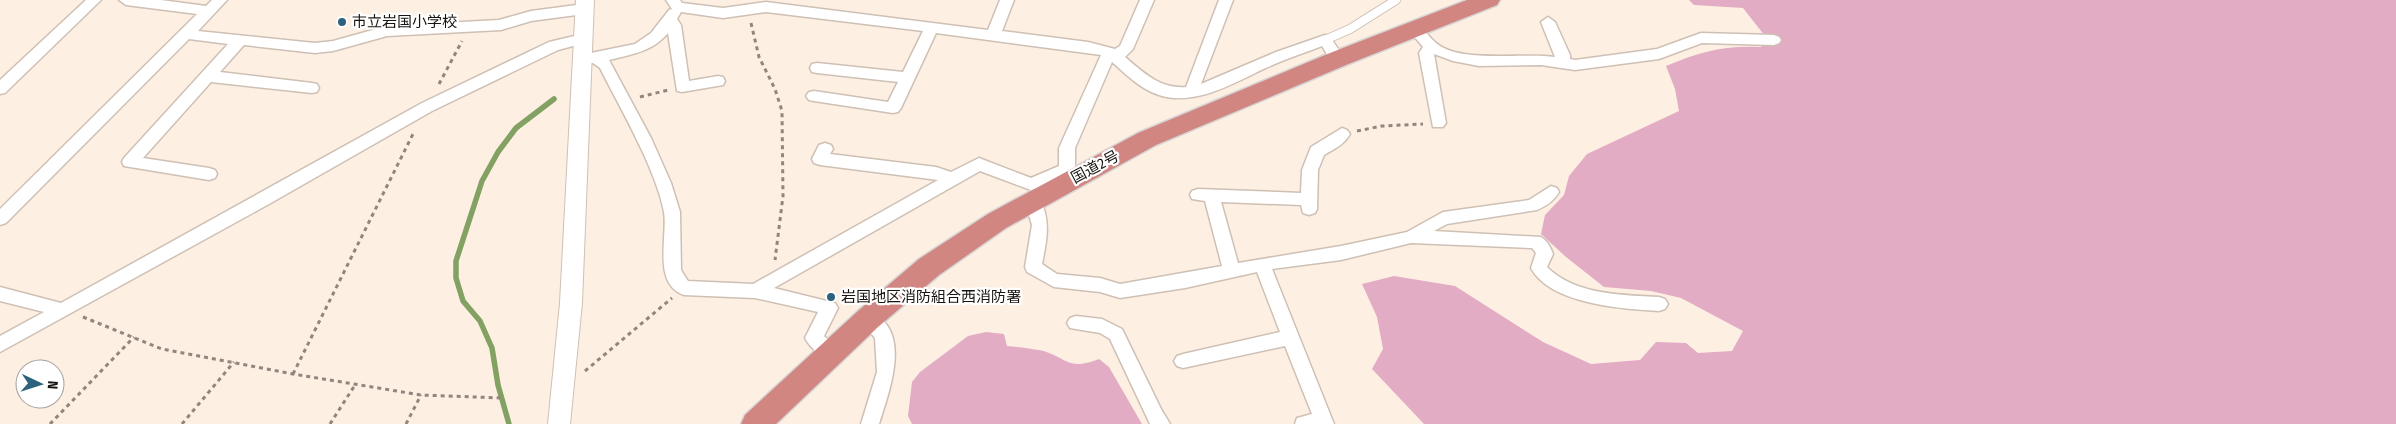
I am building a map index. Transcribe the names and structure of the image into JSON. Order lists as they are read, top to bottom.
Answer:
{
  "streets": {
    "highway": ["国道2号"]
  },
  "places": ["市立岩国小学校", "岩国地区消防組合西消防署"],
  "north": "right"
}
